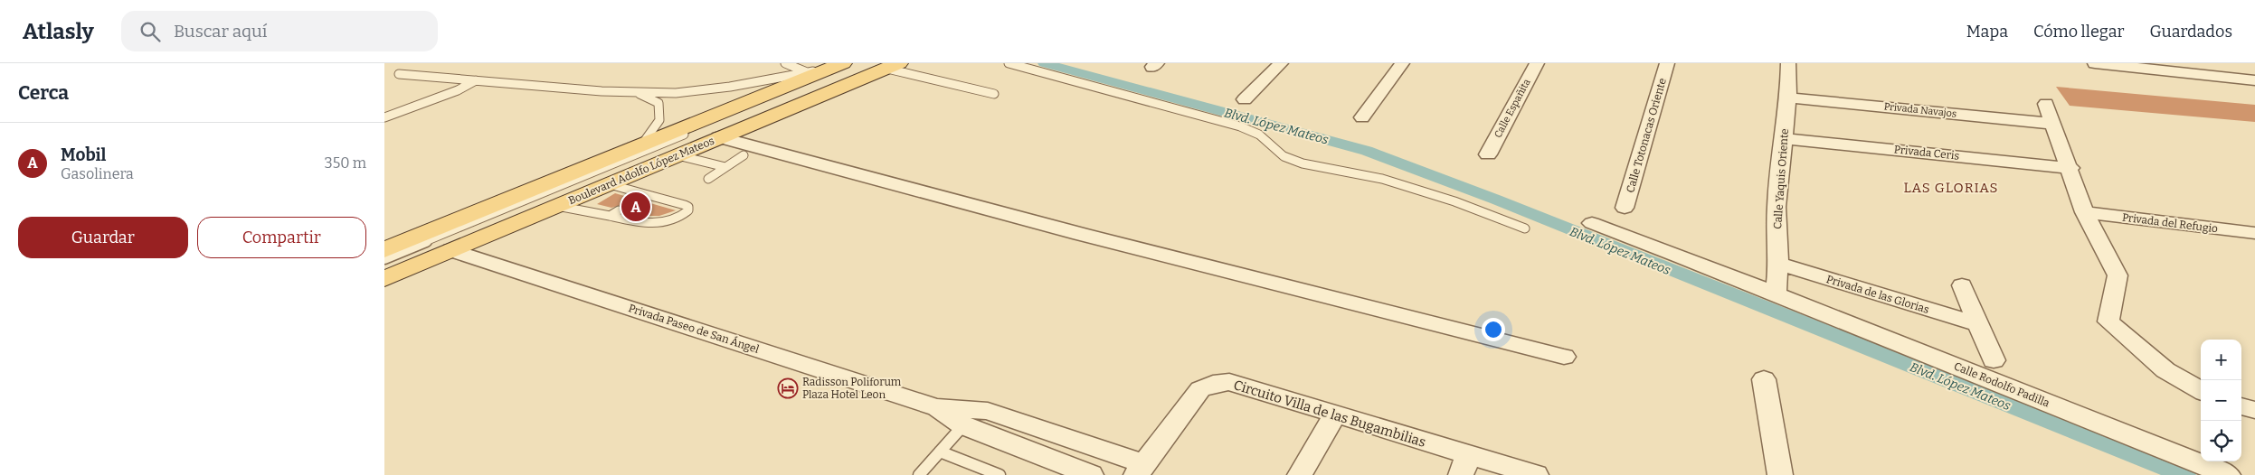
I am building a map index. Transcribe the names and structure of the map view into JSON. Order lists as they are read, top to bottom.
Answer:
{
  "streets": {
    "main road": ["Boulevard Adolfo López Mateos"],
    "street": [
      "Calle Españita",
      "Privada Navajos",
      "Calle Totonacas Oriente",
      "Privada Ceris",
      "Calle Yaquis Oriente",
      "Privada del Refugio",
      "Privada de las Glorias",
      "Privada Paseo de San Ángel",
      "Calle Rodolfo Padilla",
      "Circuito Villa de las Bugambilias"
    ]
  },
  "crossings": [
    ["Privada Navajos", "Calle Yaquis Oriente"],
    ["Privada Ceris", "Calle Yaquis Oriente"],
    ["Boulevard Adolfo López Mateos", "Privada Paseo de San Ángel"],
    ["Calle Yaquis Oriente", "Privada de las Glorias"],
    ["Calle Yaquis Oriente", "Calle Rodolfo Padilla"],
    ["Privada Paseo de San Ángel", "Circuito Villa de las Bugambilias"]
  ],
  "districts": ["LAS GLORIAS"],
  "water": ["Blvd. López Mateos"],
  "places": {
    "hotel": ["Radisson Poliforum Plaza Hotel Leon"]
  },
  "page": {
    "header": "Atlasly",
    "search": "Buscar aquí",
    "nav": ["Mapa", "Cómo llegar", "Guardados"],
    "heading": "Cerca",
    "list": [
      {
        "mark": "A",
        "name": "Mobil",
        "note": "Gasolinera",
        "value": "350 m"
      }
    ],
    "pins": "A",
    "buttons": ["Guardar", "Compartir"],
    "map_buttons": ["+", "−"]
  }
}
